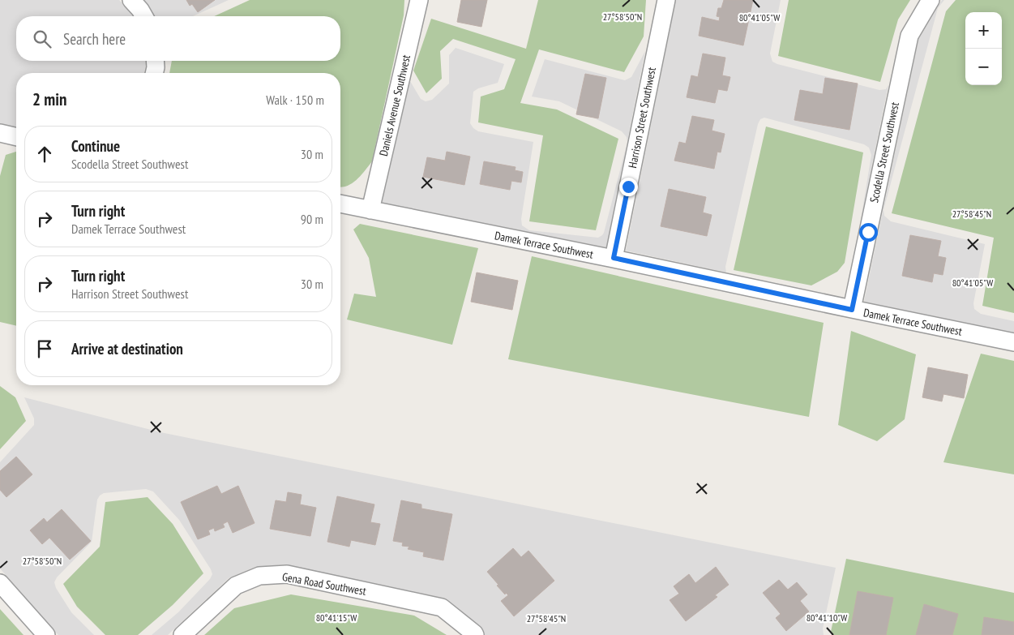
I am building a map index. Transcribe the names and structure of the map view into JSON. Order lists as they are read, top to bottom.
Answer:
{
  "streets": {
    "street": [
      "Daniels Avenue Southwest",
      "Harrison Street Southwest",
      "Scodella Street Southwest",
      "Damek Terrace Southwest",
      "Gena Road Southwest"
    ]
  },
  "crossings": [
    ["Daniels Avenue Southwest", "Damek Terrace Southwest"],
    ["Harrison Street Southwest", "Damek Terrace Southwest"],
    ["Scodella Street Southwest", "Damek Terrace Southwest"]
  ],
  "page": {
    "map_buttons": ["+", "−"],
    "search": "Search here",
    "heading": ["2 min", "Walk · 150 m"],
    "list": [
      ["Continue", "Scodella Street Southwest", "30 m"],
      ["Turn right", "Damek Terrace Southwest", "90 m"],
      ["Turn right", "Harrison Street Southwest", "30 m"],
      "Arrive at destination"
    ]
  },
  "coordinates": [
    "27°58'50\"N",
    "80°41'05\"W",
    "27°58'45\"N",
    "80°41'15\"W",
    "80°41'10\"W"
  ]
}
